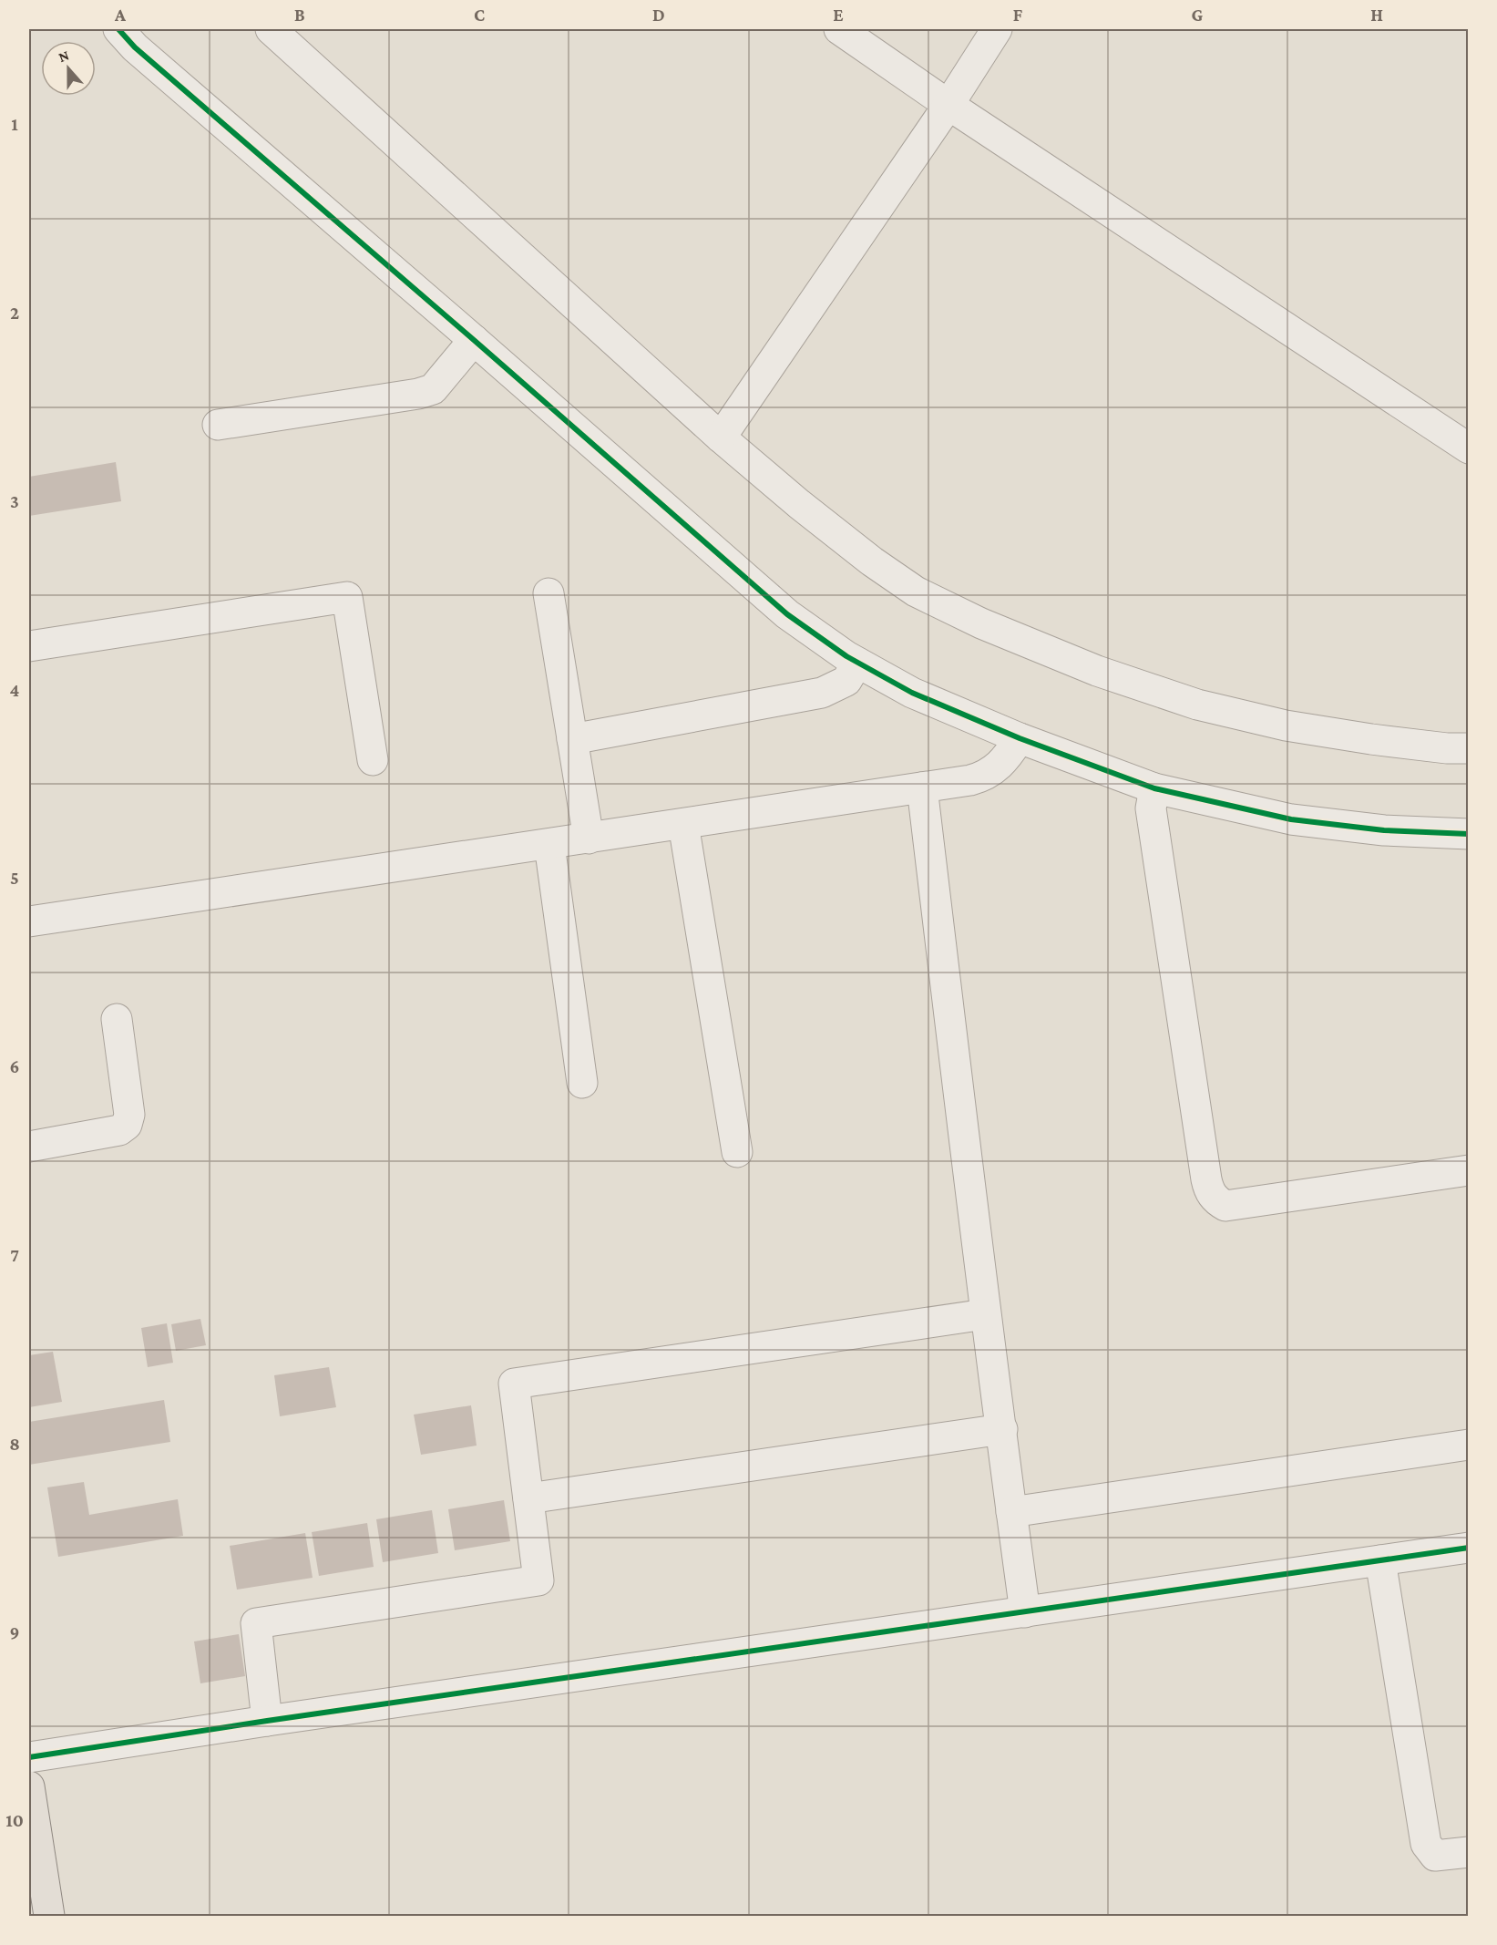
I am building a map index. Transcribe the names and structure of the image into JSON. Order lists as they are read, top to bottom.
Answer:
{
  "north": "top",
  "grid": {
    "columns": [
      "A",
      "B",
      "C",
      "D",
      "E",
      "F",
      "G",
      "H"
    ],
    "rows": [
      "1",
      "2",
      "3",
      "4",
      "5",
      "6",
      "7",
      "8",
      "9",
      "10"
    ]
  }
}
